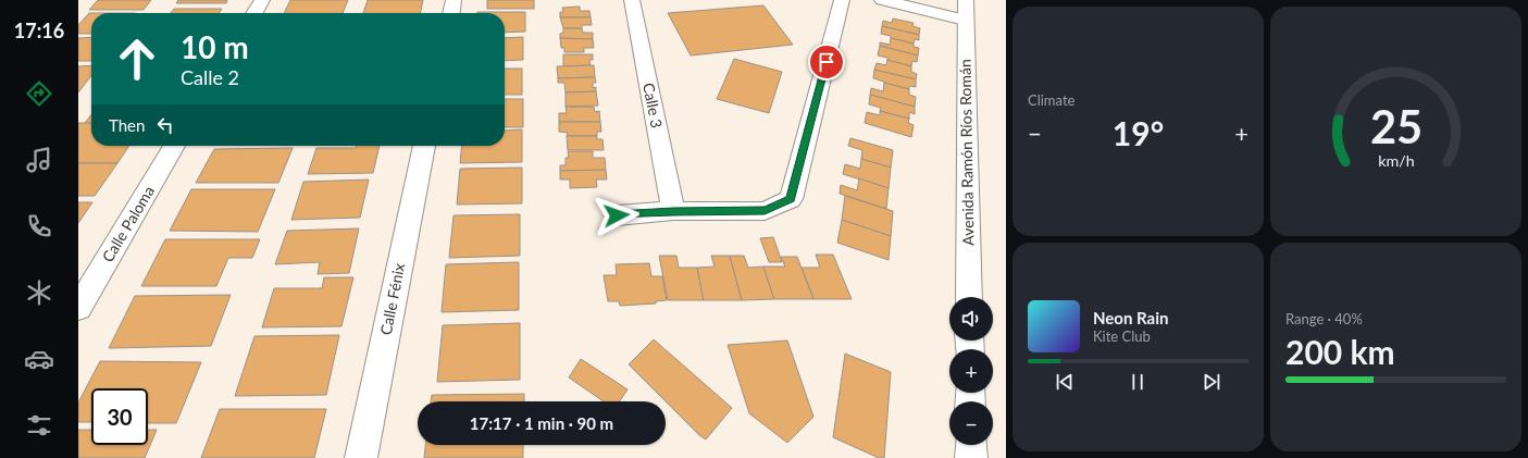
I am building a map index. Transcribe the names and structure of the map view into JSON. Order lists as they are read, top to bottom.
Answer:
{
  "streets": {
    "street": [
      "Calle 3",
      "Avenida Ramón Ríos Román",
      "Calle Paloma",
      "Calle Fénix"
    ]
  },
  "page": {
    "tabs": "17:16",
    "tile": [
      "Climate",
      ["Range · 40%", "200 km"]
    ],
    "turn": ["10 m", "Calle 2"],
    "then": "Then",
    "heat": ["−", "19°", "+"],
    "map_buttons": ["+", "−"],
    "song": ["Neon Rain", "Kite Club"],
    "limit": "30",
    "trip": "17:17 · 1 min · 90 m",
    "gauge": ["25", "km/h"]
  }
}
